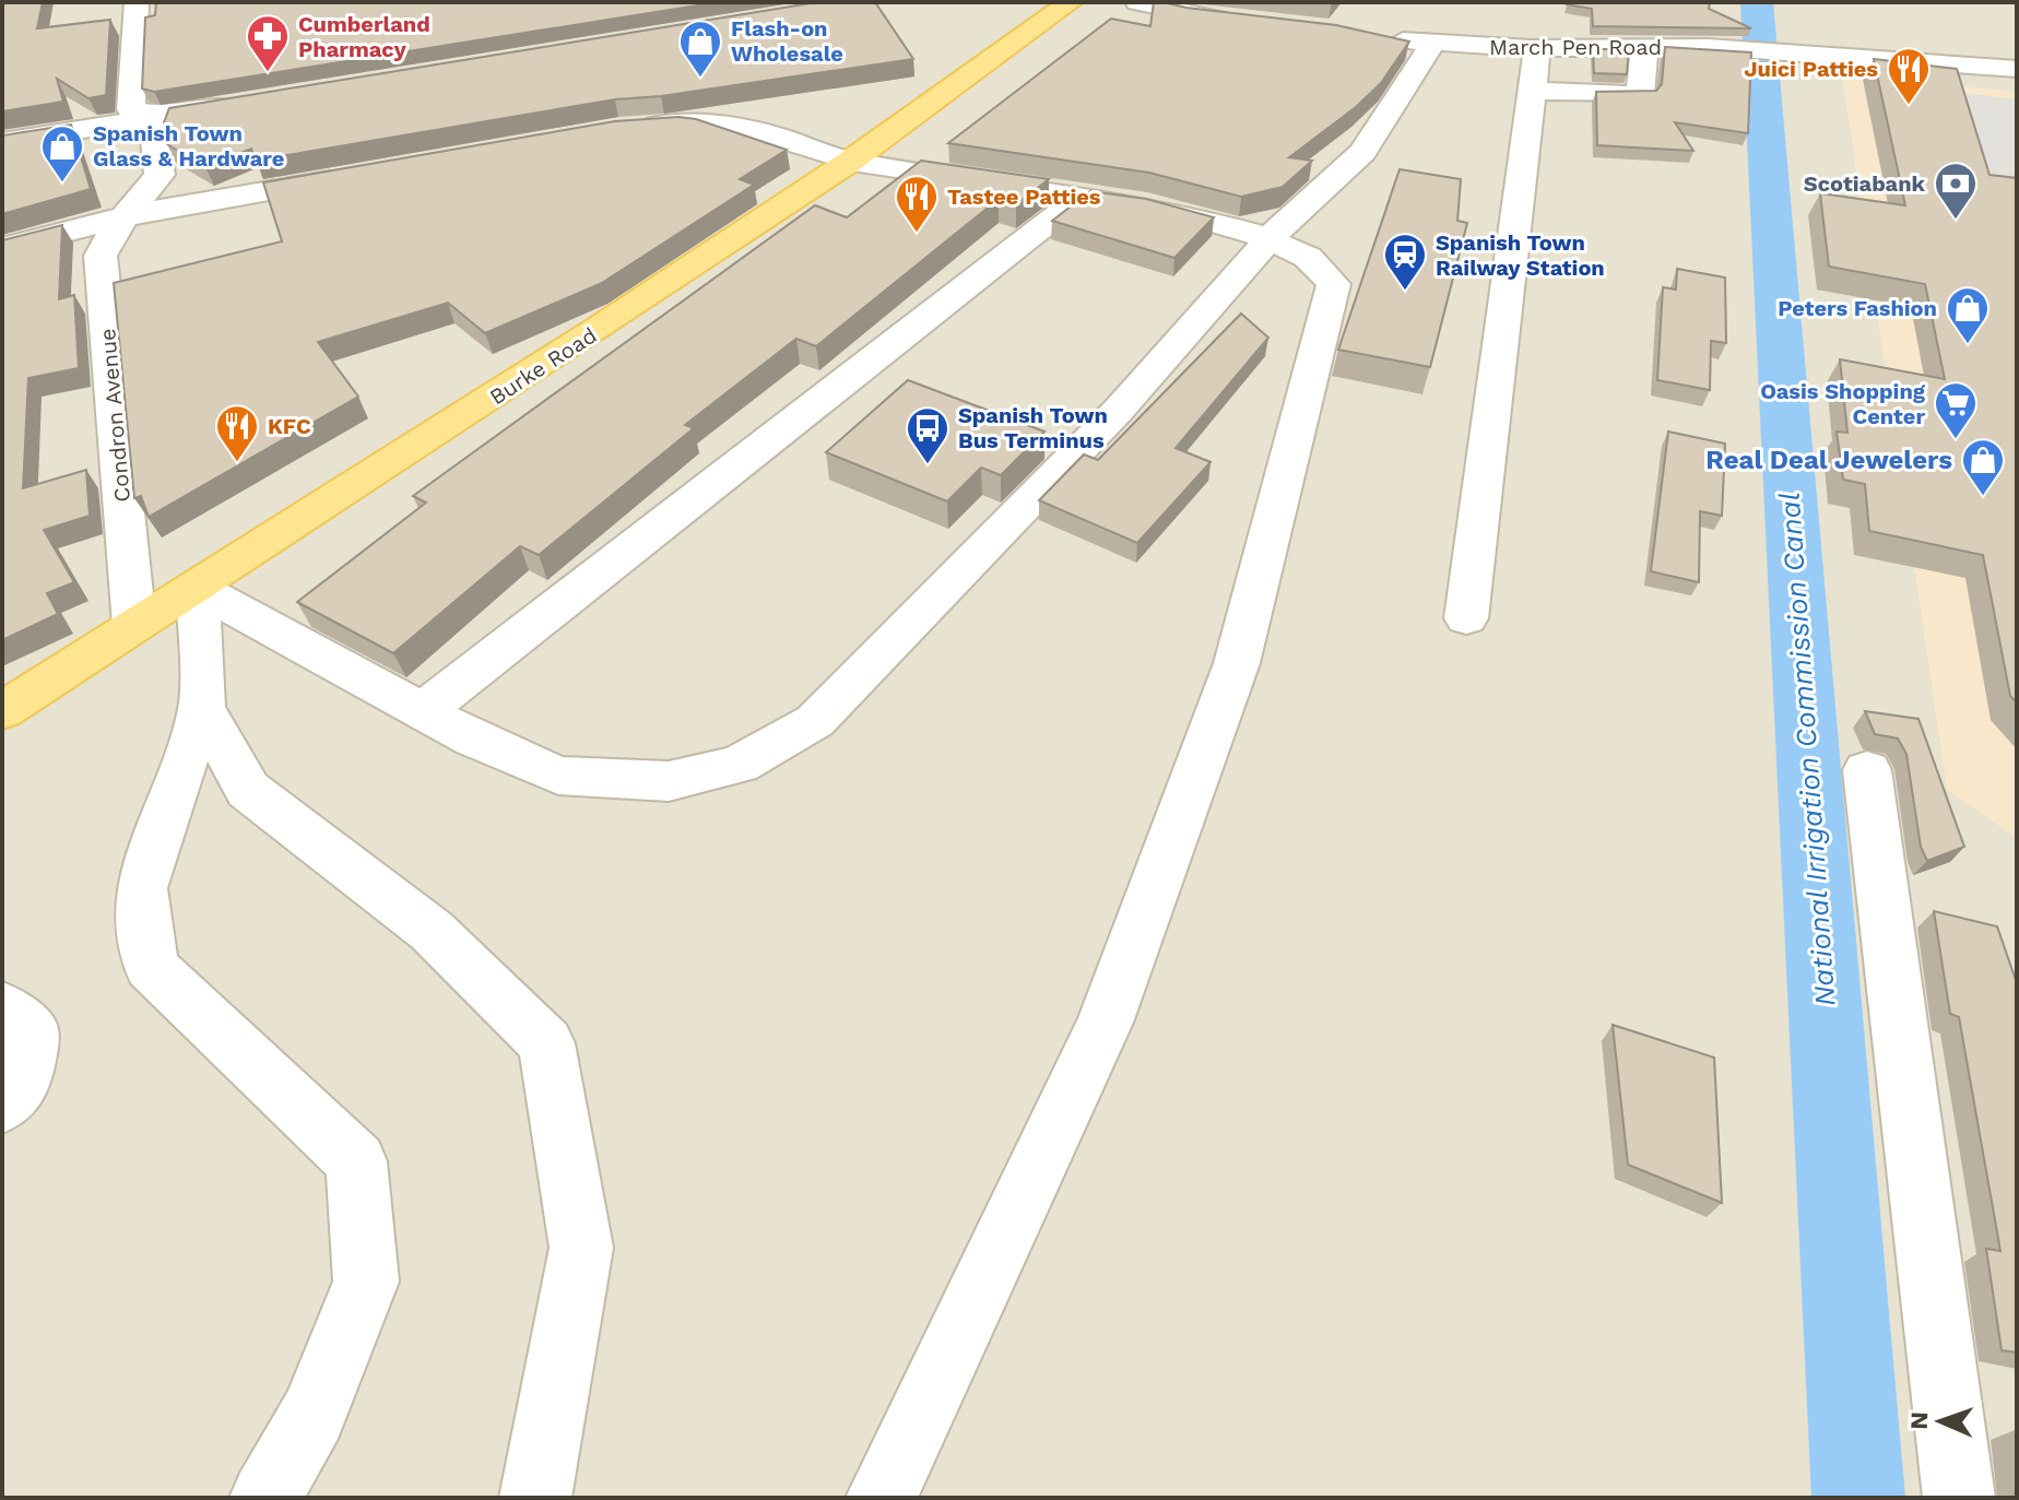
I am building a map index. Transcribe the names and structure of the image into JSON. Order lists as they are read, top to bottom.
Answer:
{
  "streets": {
    "main road": ["Burke Road"],
    "street": ["March Pen Road", "Condron Avenue"]
  },
  "crossings": [
    ["Burke Road", "Condron Avenue"]
  ],
  "water": ["National Irrigation Commission Canal"],
  "places": {
    "pharmacy": ["Cumberland Pharmacy"],
    "shop": [
      "Flash-on Wholesale",
      "Spanish Town Glass & Hardware",
      "Peters Fashion",
      "Real Deal Jewelers"
    ],
    "restaurant": ["Juici Patties", "Tastee Patties", "KFC"],
    "bank": ["Scotiabank"],
    "station": ["Spanish Town Railway Station"],
    "supermarket": ["Oasis Shopping Center"],
    "bus stop": ["Spanish Town Bus Terminus"]
  },
  "north": "left"
}
